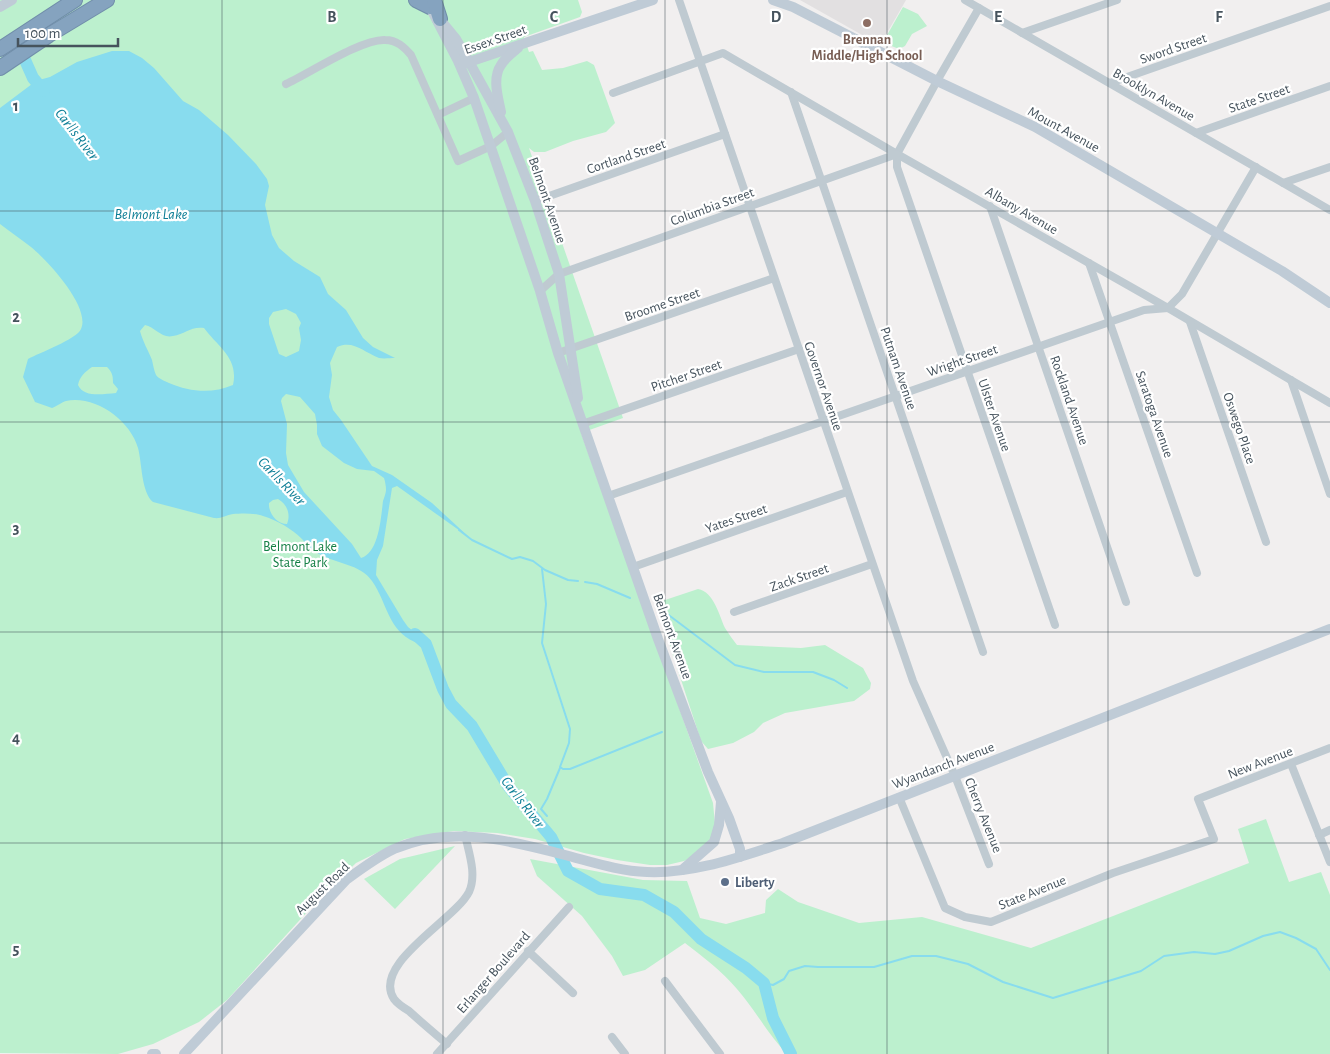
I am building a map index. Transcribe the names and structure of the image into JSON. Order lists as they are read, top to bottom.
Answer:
{
  "streets": {
    "street": [
      "Essex Street",
      "Sword Street",
      "Brooklyn Avenue",
      "State Street",
      "Mount Avenue",
      "Cortland Street",
      "Belmont Avenue",
      "Columbia Street",
      "Albany Avenue",
      "Broome Street",
      "Wright Street",
      "Putnam Avenue",
      "Pitcher Street",
      "Governor Avenue",
      "Rockland Avenue",
      "Saratoga Avenue",
      "Ulster Avenue",
      "Oswego Place",
      "Yates Street",
      "Zack Street",
      "New Avenue",
      "Wyandanch Avenue",
      "Cherry Avenue",
      "August Road",
      "State Avenue",
      "Erlanger Boulevard"
    ]
  },
  "crossings": [
    ["Essex Street", "Belmont Avenue"],
    ["Sword Street", "Brooklyn Avenue"],
    ["Brooklyn Avenue", "State Street"],
    ["Cortland Street", "Belmont Avenue"],
    ["Cortland Street", "Governor Avenue"],
    ["Belmont Avenue", "Columbia Street"],
    ["Belmont Avenue", "Broome Street"],
    ["Belmont Avenue", "Wright Street"],
    ["Belmont Avenue", "Pitcher Street"],
    ["Belmont Avenue", "Yates Street"],
    ["Belmont Avenue", "Wyandanch Avenue"],
    ["Columbia Street", "Albany Avenue"],
    ["Columbia Street", "Putnam Avenue"],
    ["Columbia Street", "Governor Avenue"],
    ["Columbia Street", "Ulster Avenue"],
    ["Albany Avenue", "Wright Street"],
    ["Albany Avenue", "Putnam Avenue"],
    ["Albany Avenue", "Governor Avenue"],
    ["Albany Avenue", "Rockland Avenue"],
    ["Albany Avenue", "Saratoga Avenue"],
    ["Albany Avenue", "Ulster Avenue"],
    ["Albany Avenue", "Oswego Place"],
    ["Broome Street", "Governor Avenue"],
    ["Wright Street", "Putnam Avenue"],
    ["Wright Street", "Governor Avenue"],
    ["Wright Street", "Rockland Avenue"],
    ["Wright Street", "Saratoga Avenue"],
    ["Wright Street", "Ulster Avenue"],
    ["Pitcher Street", "Governor Avenue"],
    ["Governor Avenue", "Yates Street"],
    ["Governor Avenue", "Zack Street"],
    ["Governor Avenue", "Wyandanch Avenue"],
    ["Governor Avenue", "Cherry Avenue"],
    ["New Avenue", "State Avenue"],
    ["Wyandanch Avenue", "Cherry Avenue"],
    ["Wyandanch Avenue", "August Road"],
    ["Wyandanch Avenue", "State Avenue"]
  ],
  "water": ["Carlls River", "Belmont Lake"],
  "parks": ["Belmont Lake State Park"],
  "places": ["Brennan Middle/High School", "Liberty"],
  "scale_bar": "100 m",
  "grid": {
    "columns": [
      "B",
      "C",
      "D",
      "E",
      "F"
    ],
    "rows": [
      "1",
      "2",
      "3",
      "4",
      "5"
    ]
  }
}
